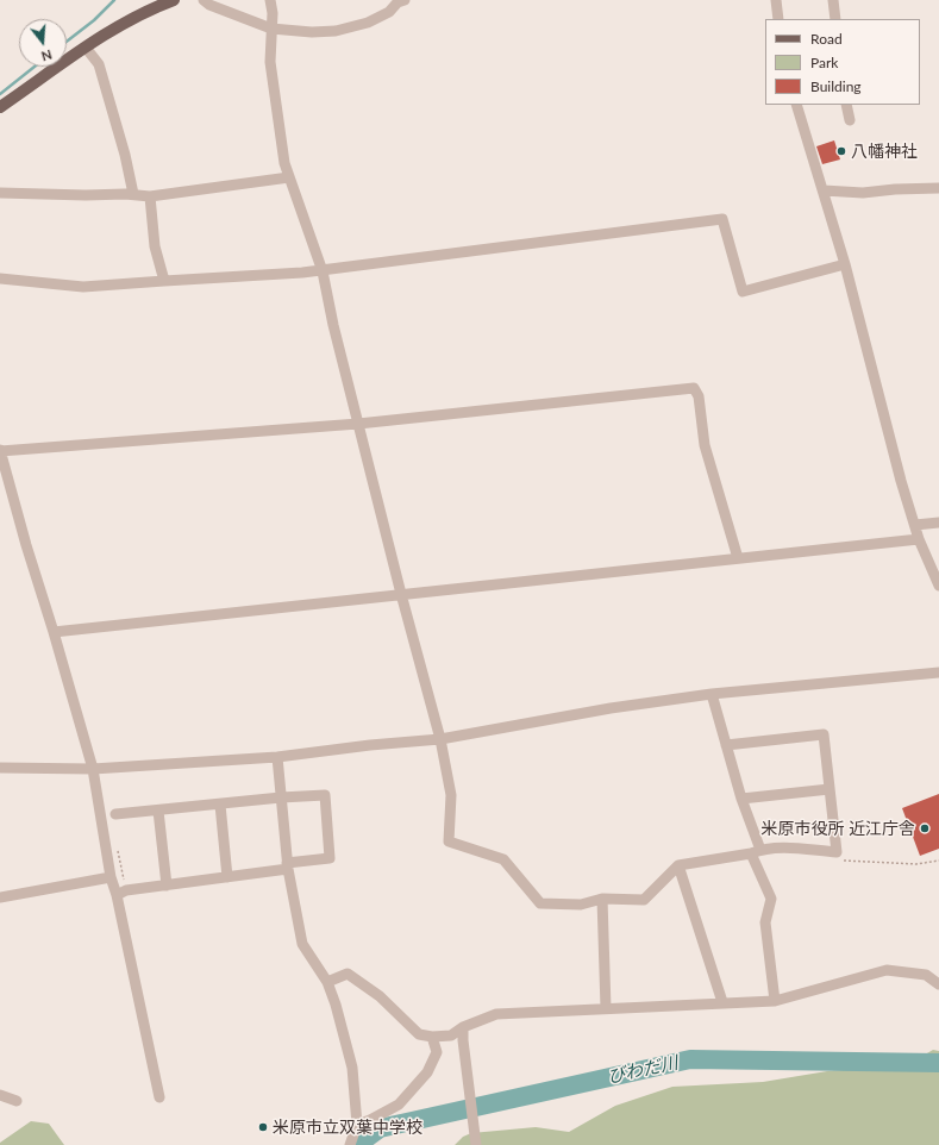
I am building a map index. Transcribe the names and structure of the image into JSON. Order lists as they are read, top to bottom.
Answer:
{
  "water": ["びわだ川"],
  "places": ["八幡神社", "米原市役所 近江庁舎", "米原市立双葉中学校"],
  "legend": ["Road", "Park", "Building"],
  "north": "bottom"
}
